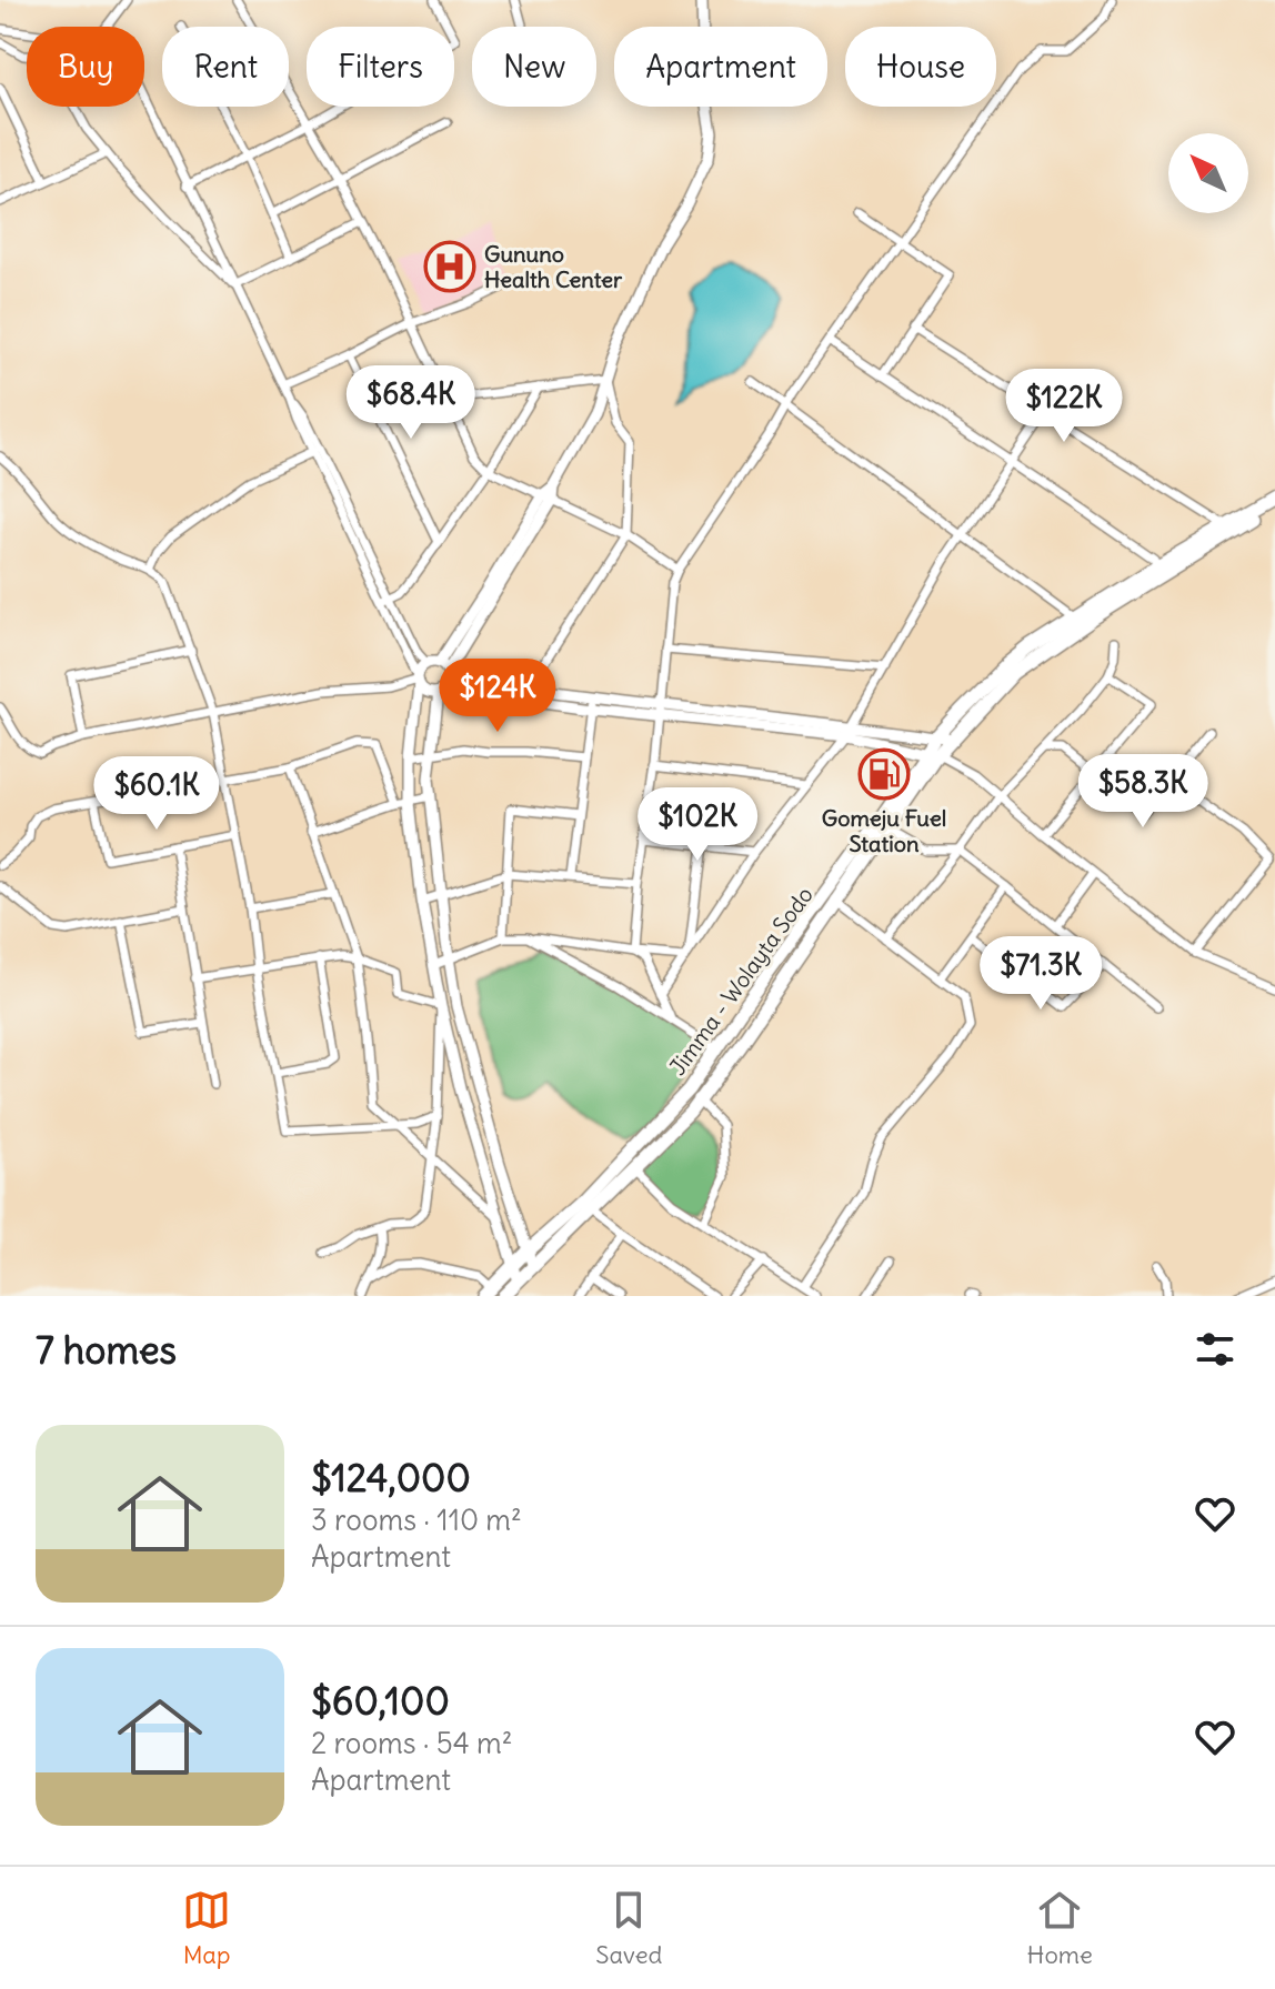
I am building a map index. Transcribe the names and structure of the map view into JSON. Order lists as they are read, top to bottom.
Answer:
{
  "streets": {
    "highway": ["Jimma - Wolayta Sodo"]
  },
  "places": {
    "hospital": ["Gununo Health Center"],
    "fuel station": ["Gomeju Fuel Station"]
  },
  "north": "top left",
  "page": {
    "chip": [
      "Buy",
      "Rent",
      "Filters",
      "New",
      "Apartment",
      "House"
    ],
    "price": [
      "$68.4K",
      "$122K",
      "$124K",
      "$58.3K",
      "$60.1K",
      "$102K",
      "$71.3K"
    ],
    "heading": "7 homes",
    "list": [
      {
        "name": "$124,000",
        "note": "3 rooms · 110 m² · Apartment"
      },
      {
        "name": "$60,100",
        "note": "2 rooms · 54 m² · Apartment"
      }
    ],
    "tabs": ["Map", "Saved", "Home"]
  }
}
